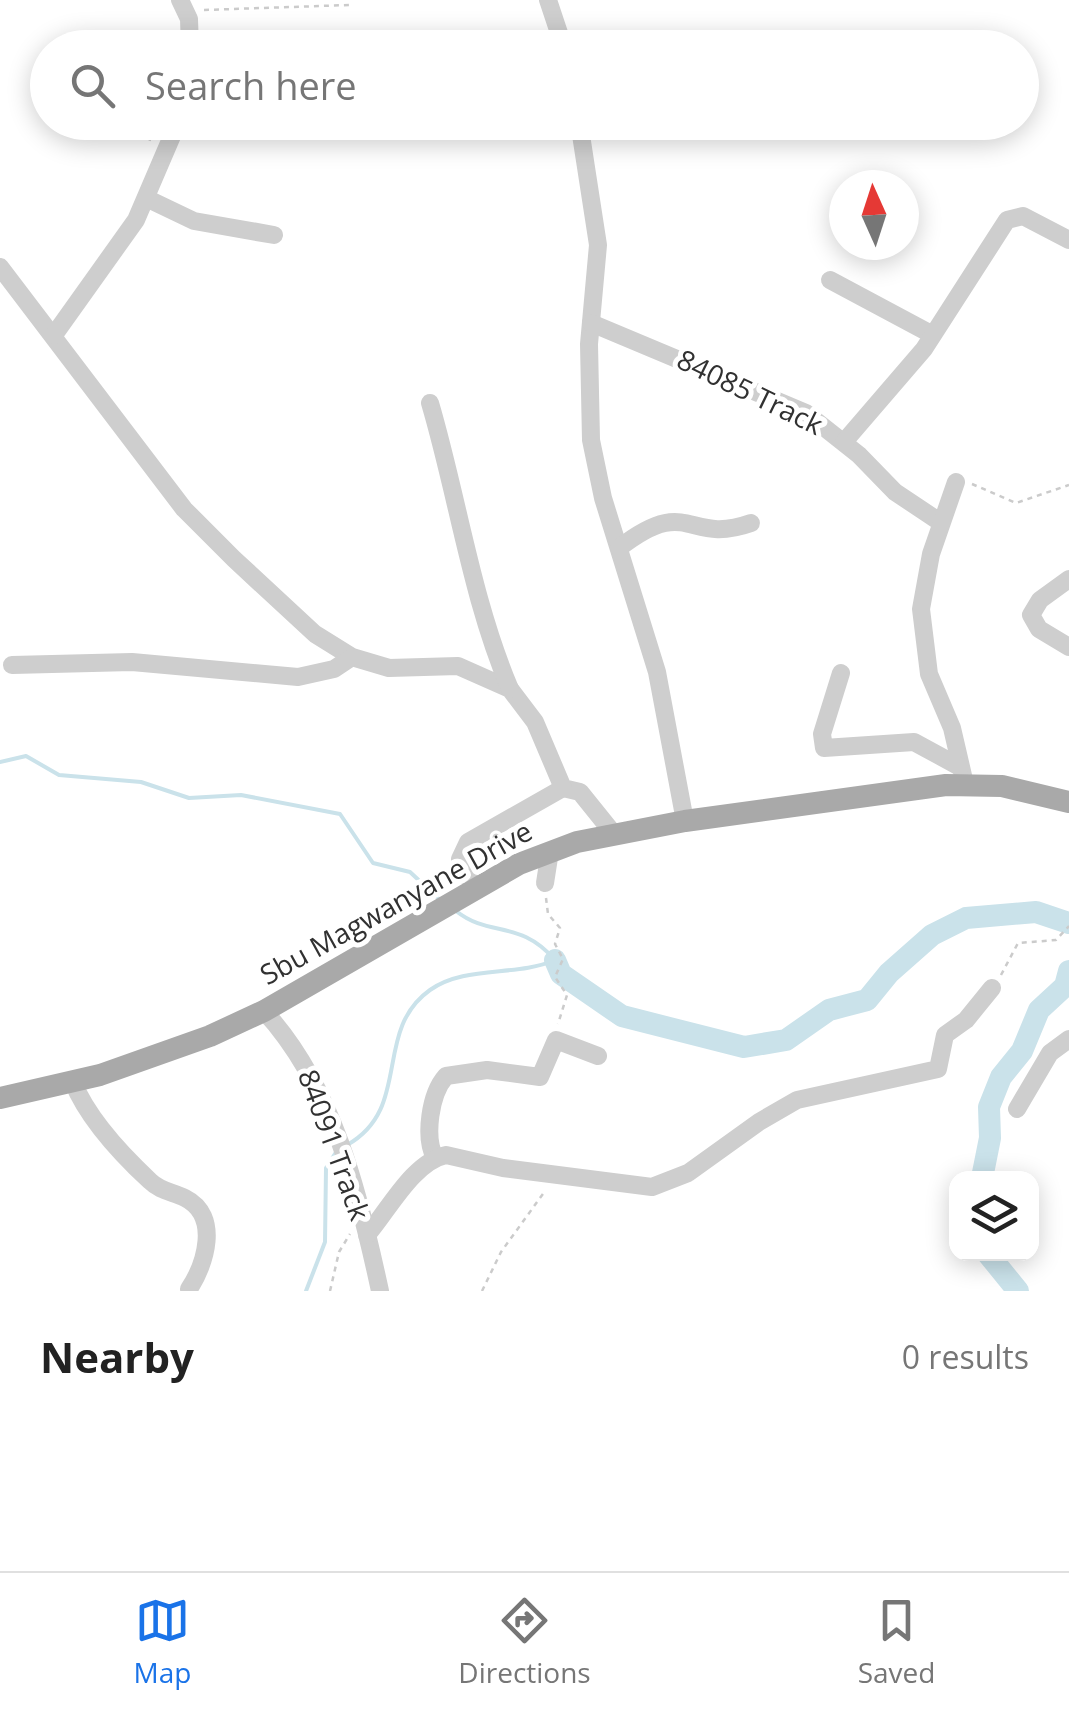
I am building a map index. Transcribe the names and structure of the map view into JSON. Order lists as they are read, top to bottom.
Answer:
{
  "streets": {
    "main road": ["Sbu Magwanyane Drive"],
    "street": ["84085 Track", "84091 Track"]
  },
  "crossings": [
    ["Sbu Magwanyane Drive", "84091 Track"]
  ],
  "north": "top",
  "page": {
    "search": "Search here",
    "heading": ["Nearby", "0 results"],
    "nav": ["Map", "Directions", "Saved"]
  }
}
